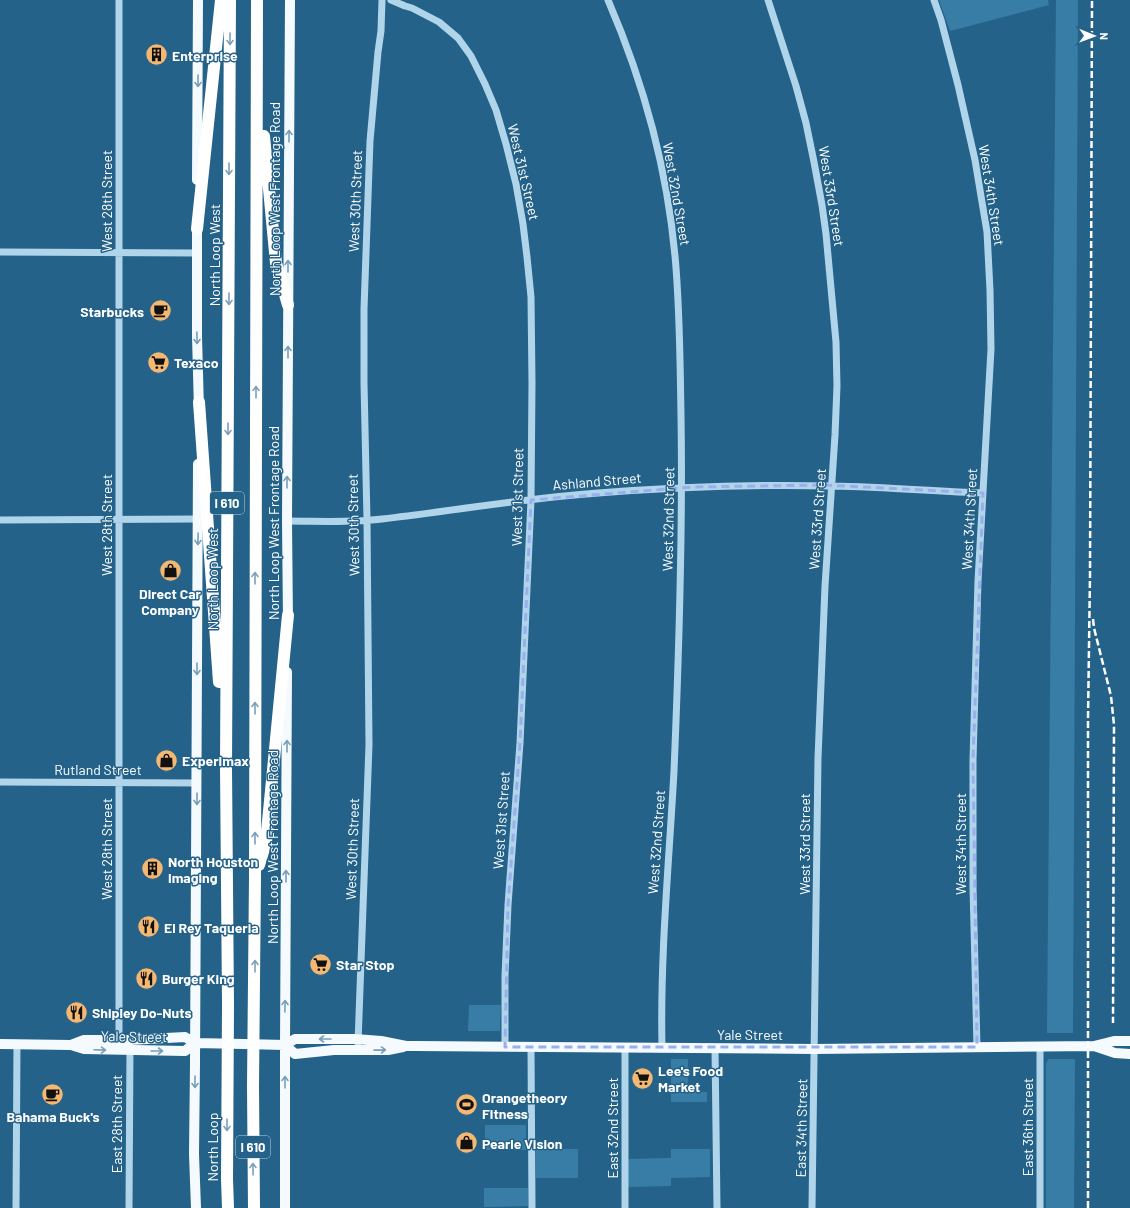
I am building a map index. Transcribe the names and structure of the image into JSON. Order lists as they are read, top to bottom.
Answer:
{
  "streets": {
    "highway": ["North Loop West", "I 610", "North Loop"],
    "main road": ["North Loop West Frontage Road", "Yale Street"],
    "street": [
      "West 31st Street",
      "West 32nd Street",
      "West 34th Street",
      "West 33rd Street",
      "West 28th Street",
      "West 30th Street",
      "Ashland Street",
      "Rutland Street",
      "East 28th Street",
      "East 36th Street",
      "East 32nd Street",
      "East 34th Street"
    ]
  },
  "crossings": [
    ["West 31st Street", "Ashland Street"],
    ["West 31st Street", "Yale Street"],
    ["West 32nd Street", "Ashland Street"],
    ["West 32nd Street", "Yale Street"],
    ["West 34th Street", "Ashland Street"],
    ["West 34th Street", "Yale Street"],
    ["West 33rd Street", "Ashland Street"],
    ["West 33rd Street", "Yale Street"],
    ["West 33rd Street", "East 34th Street"],
    ["North Loop West Frontage Road", "Ashland Street"],
    ["North Loop West Frontage Road", "Yale Street"],
    ["West 28th Street", "Rutland Street"],
    ["West 28th Street", "Yale Street"],
    ["West 30th Street", "Ashland Street"],
    ["West 30th Street", "Yale Street"],
    ["North Loop West", "North Loop"],
    ["Yale Street", "East 28th Street"],
    ["Yale Street", "East 36th Street"],
    ["Yale Street", "East 32nd Street"],
    ["Yale Street", "East 34th Street"]
  ],
  "places": {
    "building": ["Enterprise", "North Houston Imaging"],
    "cafe": ["Starbucks", "Bahama Buck's"],
    "supermarket": ["Texaco", "Star Stop", "Lee's Food Market"],
    "shop": ["Direct Car Company", "Experimax", "Pearle Vision"],
    "restaurant": ["El Rey Taqueria", "Burger King", "Shipley Do-Nuts"],
    "sports": ["Orangetheory Fitness"]
  },
  "north": "right"
}
